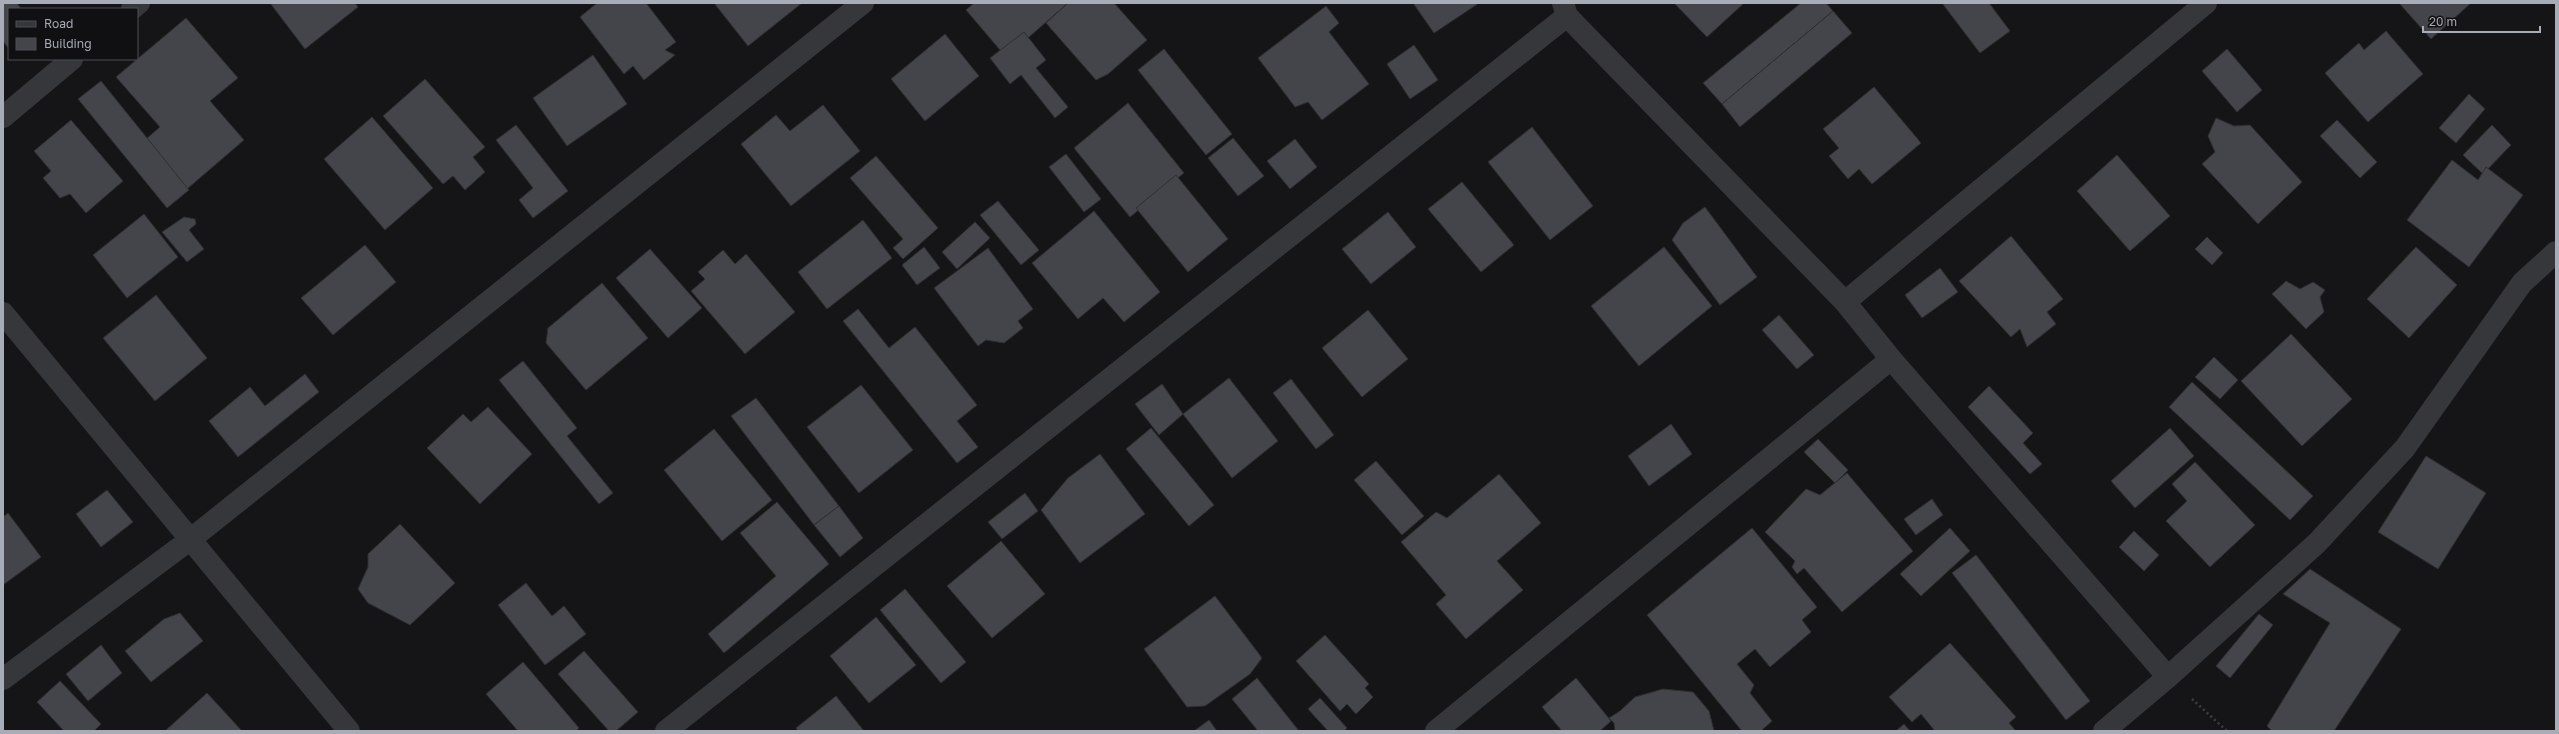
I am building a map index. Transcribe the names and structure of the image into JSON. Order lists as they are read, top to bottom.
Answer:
{
  "legend": ["Road", "Building"],
  "scale_bar": "20 m"
}
